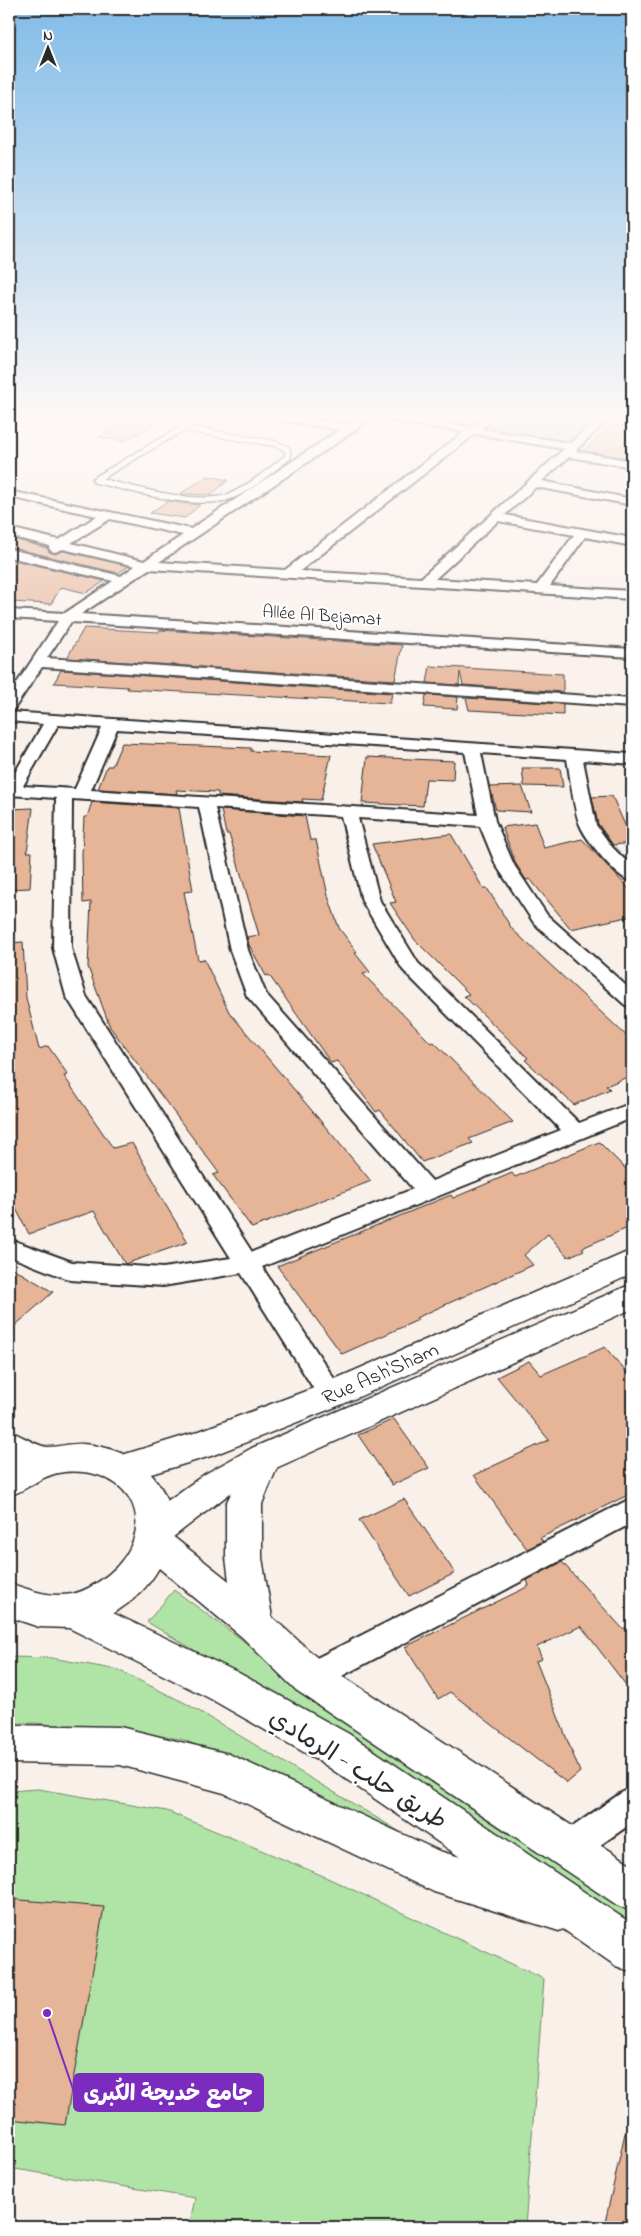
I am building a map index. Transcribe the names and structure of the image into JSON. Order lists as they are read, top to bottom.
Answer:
{
  "streets": {
    "main road": ["Rue Ash'Sham", "طريق حلب - الرمادي"],
    "street": ["Allée Al Bejamat"]
  },
  "crossings": [
    ["Rue Ash'Sham", "طريق حلب - الرمادي"]
  ],
  "places": ["جامع خديجة الكُبرى"],
  "north": "top"
}
